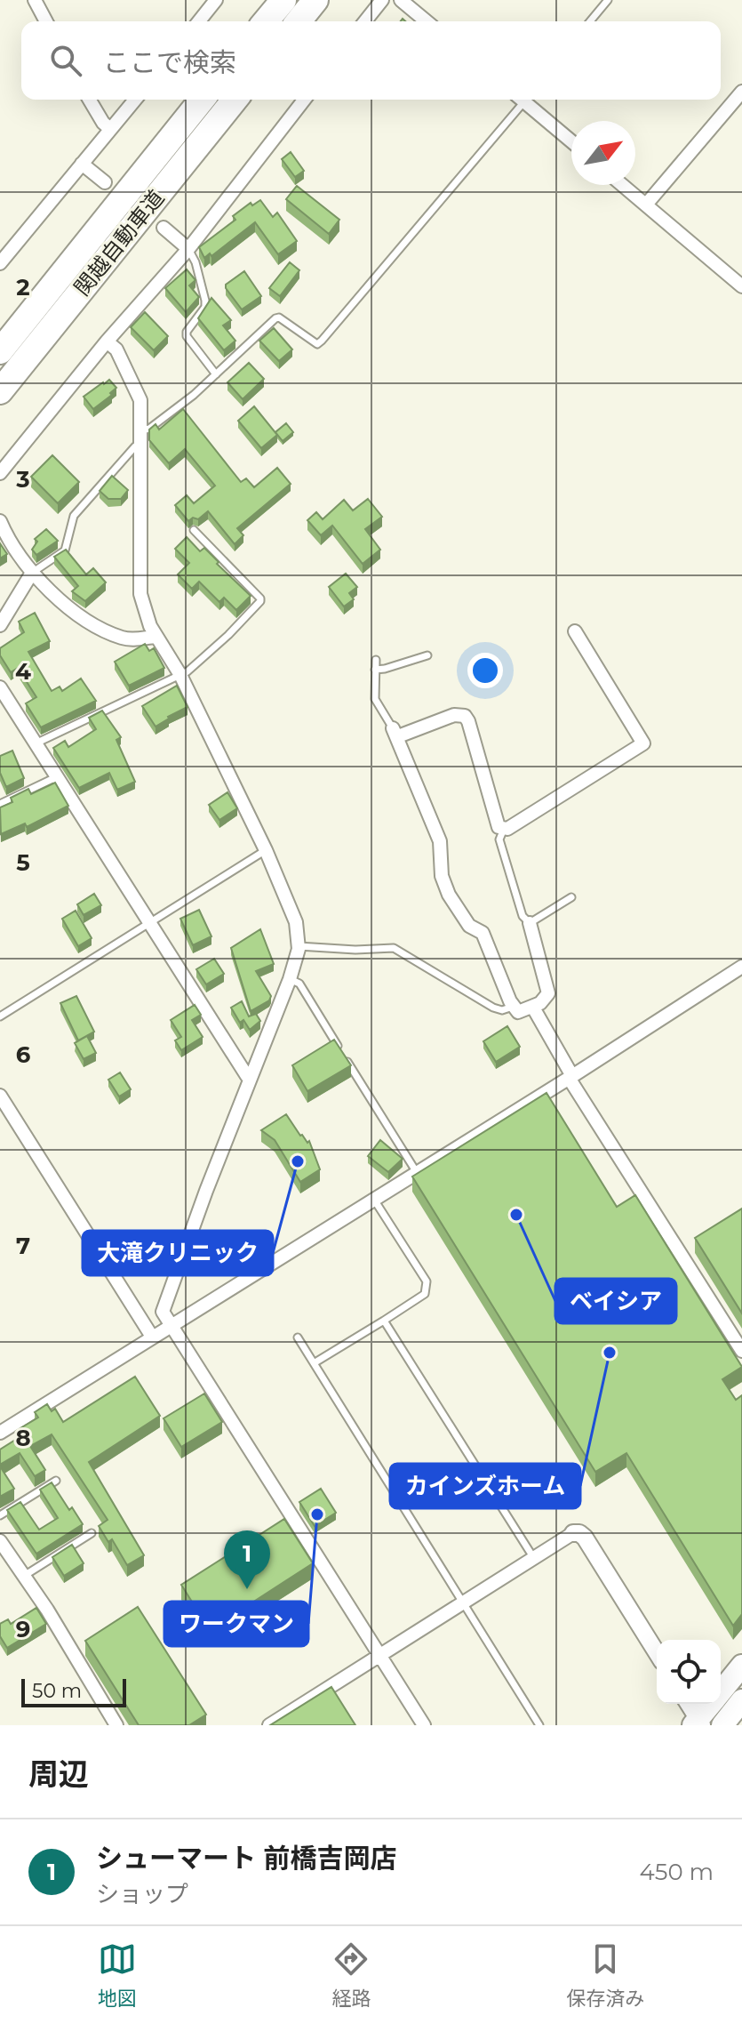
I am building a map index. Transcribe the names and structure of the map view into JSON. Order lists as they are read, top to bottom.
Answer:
{
  "streets": {
    "highway": ["関越自動車道"]
  },
  "places": [
    "大滝クリニック",
    "ベイシア",
    "カインズホーム",
    "ワークマン"
  ],
  "scale_bar": "50 m",
  "north": "top right",
  "page": {
    "search": "ここで検索",
    "pins": "1",
    "scale": "50 m",
    "heading": "周辺",
    "list": [
      {
        "mark": "1",
        "name": "シューマート 前橋吉岡店",
        "note": "ショップ",
        "value": "450 m"
      }
    ],
    "nav": ["地図", "経路", "保存済み"]
  },
  "grid": {
    "rows": [
      "2",
      "3",
      "4",
      "5",
      "6",
      "7",
      "8",
      "9"
    ]
  }
}
